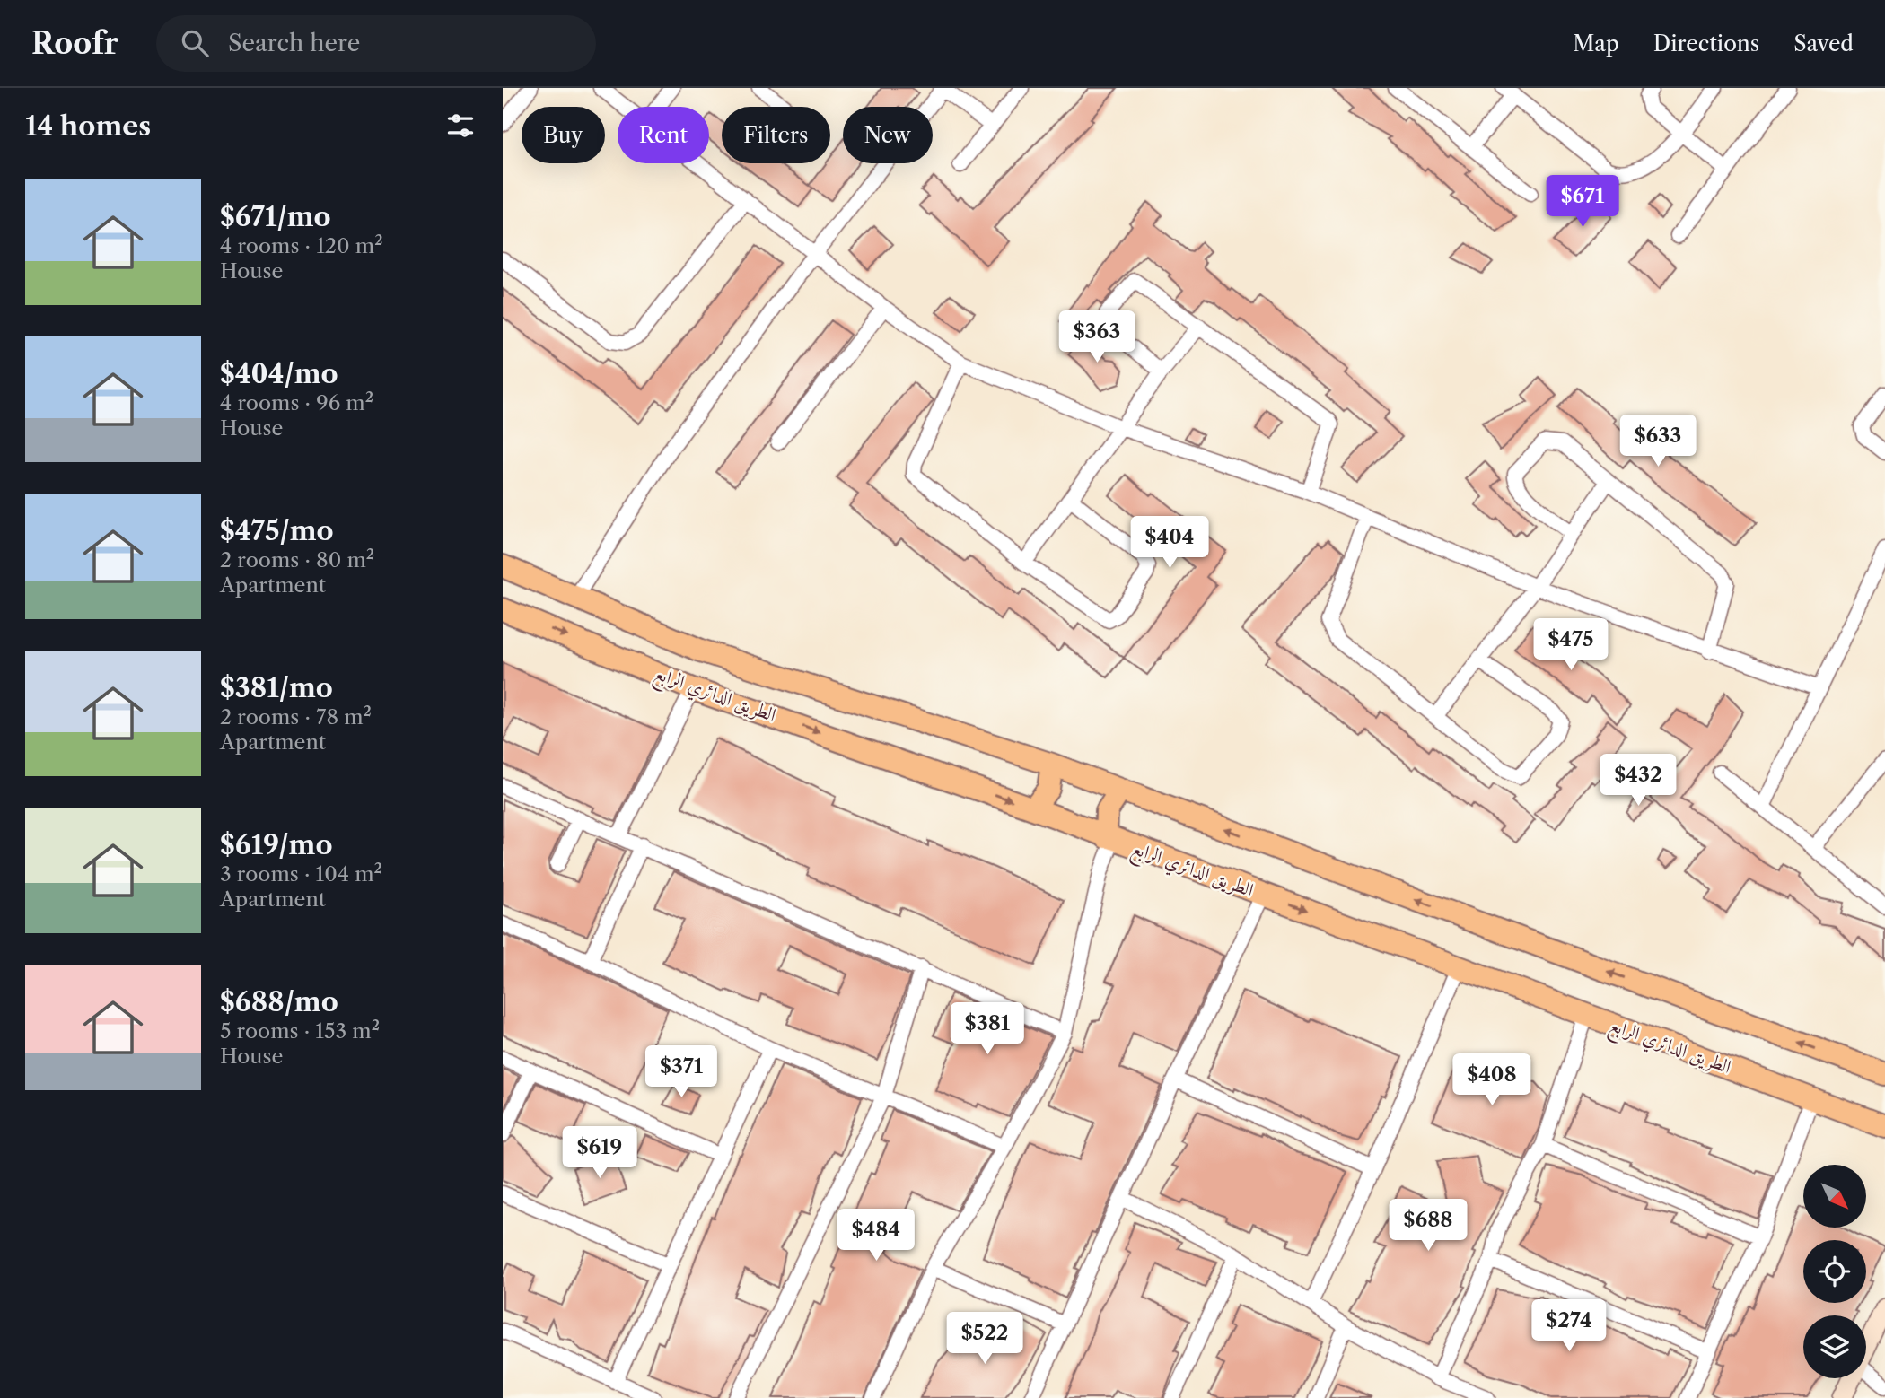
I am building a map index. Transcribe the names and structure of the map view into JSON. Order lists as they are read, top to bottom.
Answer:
{
  "streets": {
    "main road": ["الطريق الدائري الرابع"]
  },
  "north": "bottom right",
  "page": {
    "header": "Roofr",
    "search": "Search here",
    "nav": ["Map", "Directions", "Saved"],
    "heading": "14 homes",
    "chip": [
      "Buy",
      "Rent",
      "Filters",
      "New"
    ],
    "list": [
      {
        "name": "$671/mo",
        "note": "4 rooms · 120 m² · House"
      },
      {
        "name": "$404/mo",
        "note": "4 rooms · 96 m² · House"
      },
      {
        "name": "$475/mo",
        "note": "2 rooms · 80 m² · Apartment"
      },
      {
        "name": "$381/mo",
        "note": "2 rooms · 78 m² · Apartment"
      },
      {
        "name": "$619/mo",
        "note": "3 rooms · 104 m² · Apartment"
      },
      {
        "name": "$688/mo",
        "note": "5 rooms · 153 m² · House"
      }
    ],
    "price": [
      "$671",
      "$363",
      "$633",
      "$404",
      "$475",
      "$432",
      "$381",
      "$371",
      "$408",
      "$619",
      "$688",
      "$484",
      "$274",
      "$522"
    ]
  }
}
